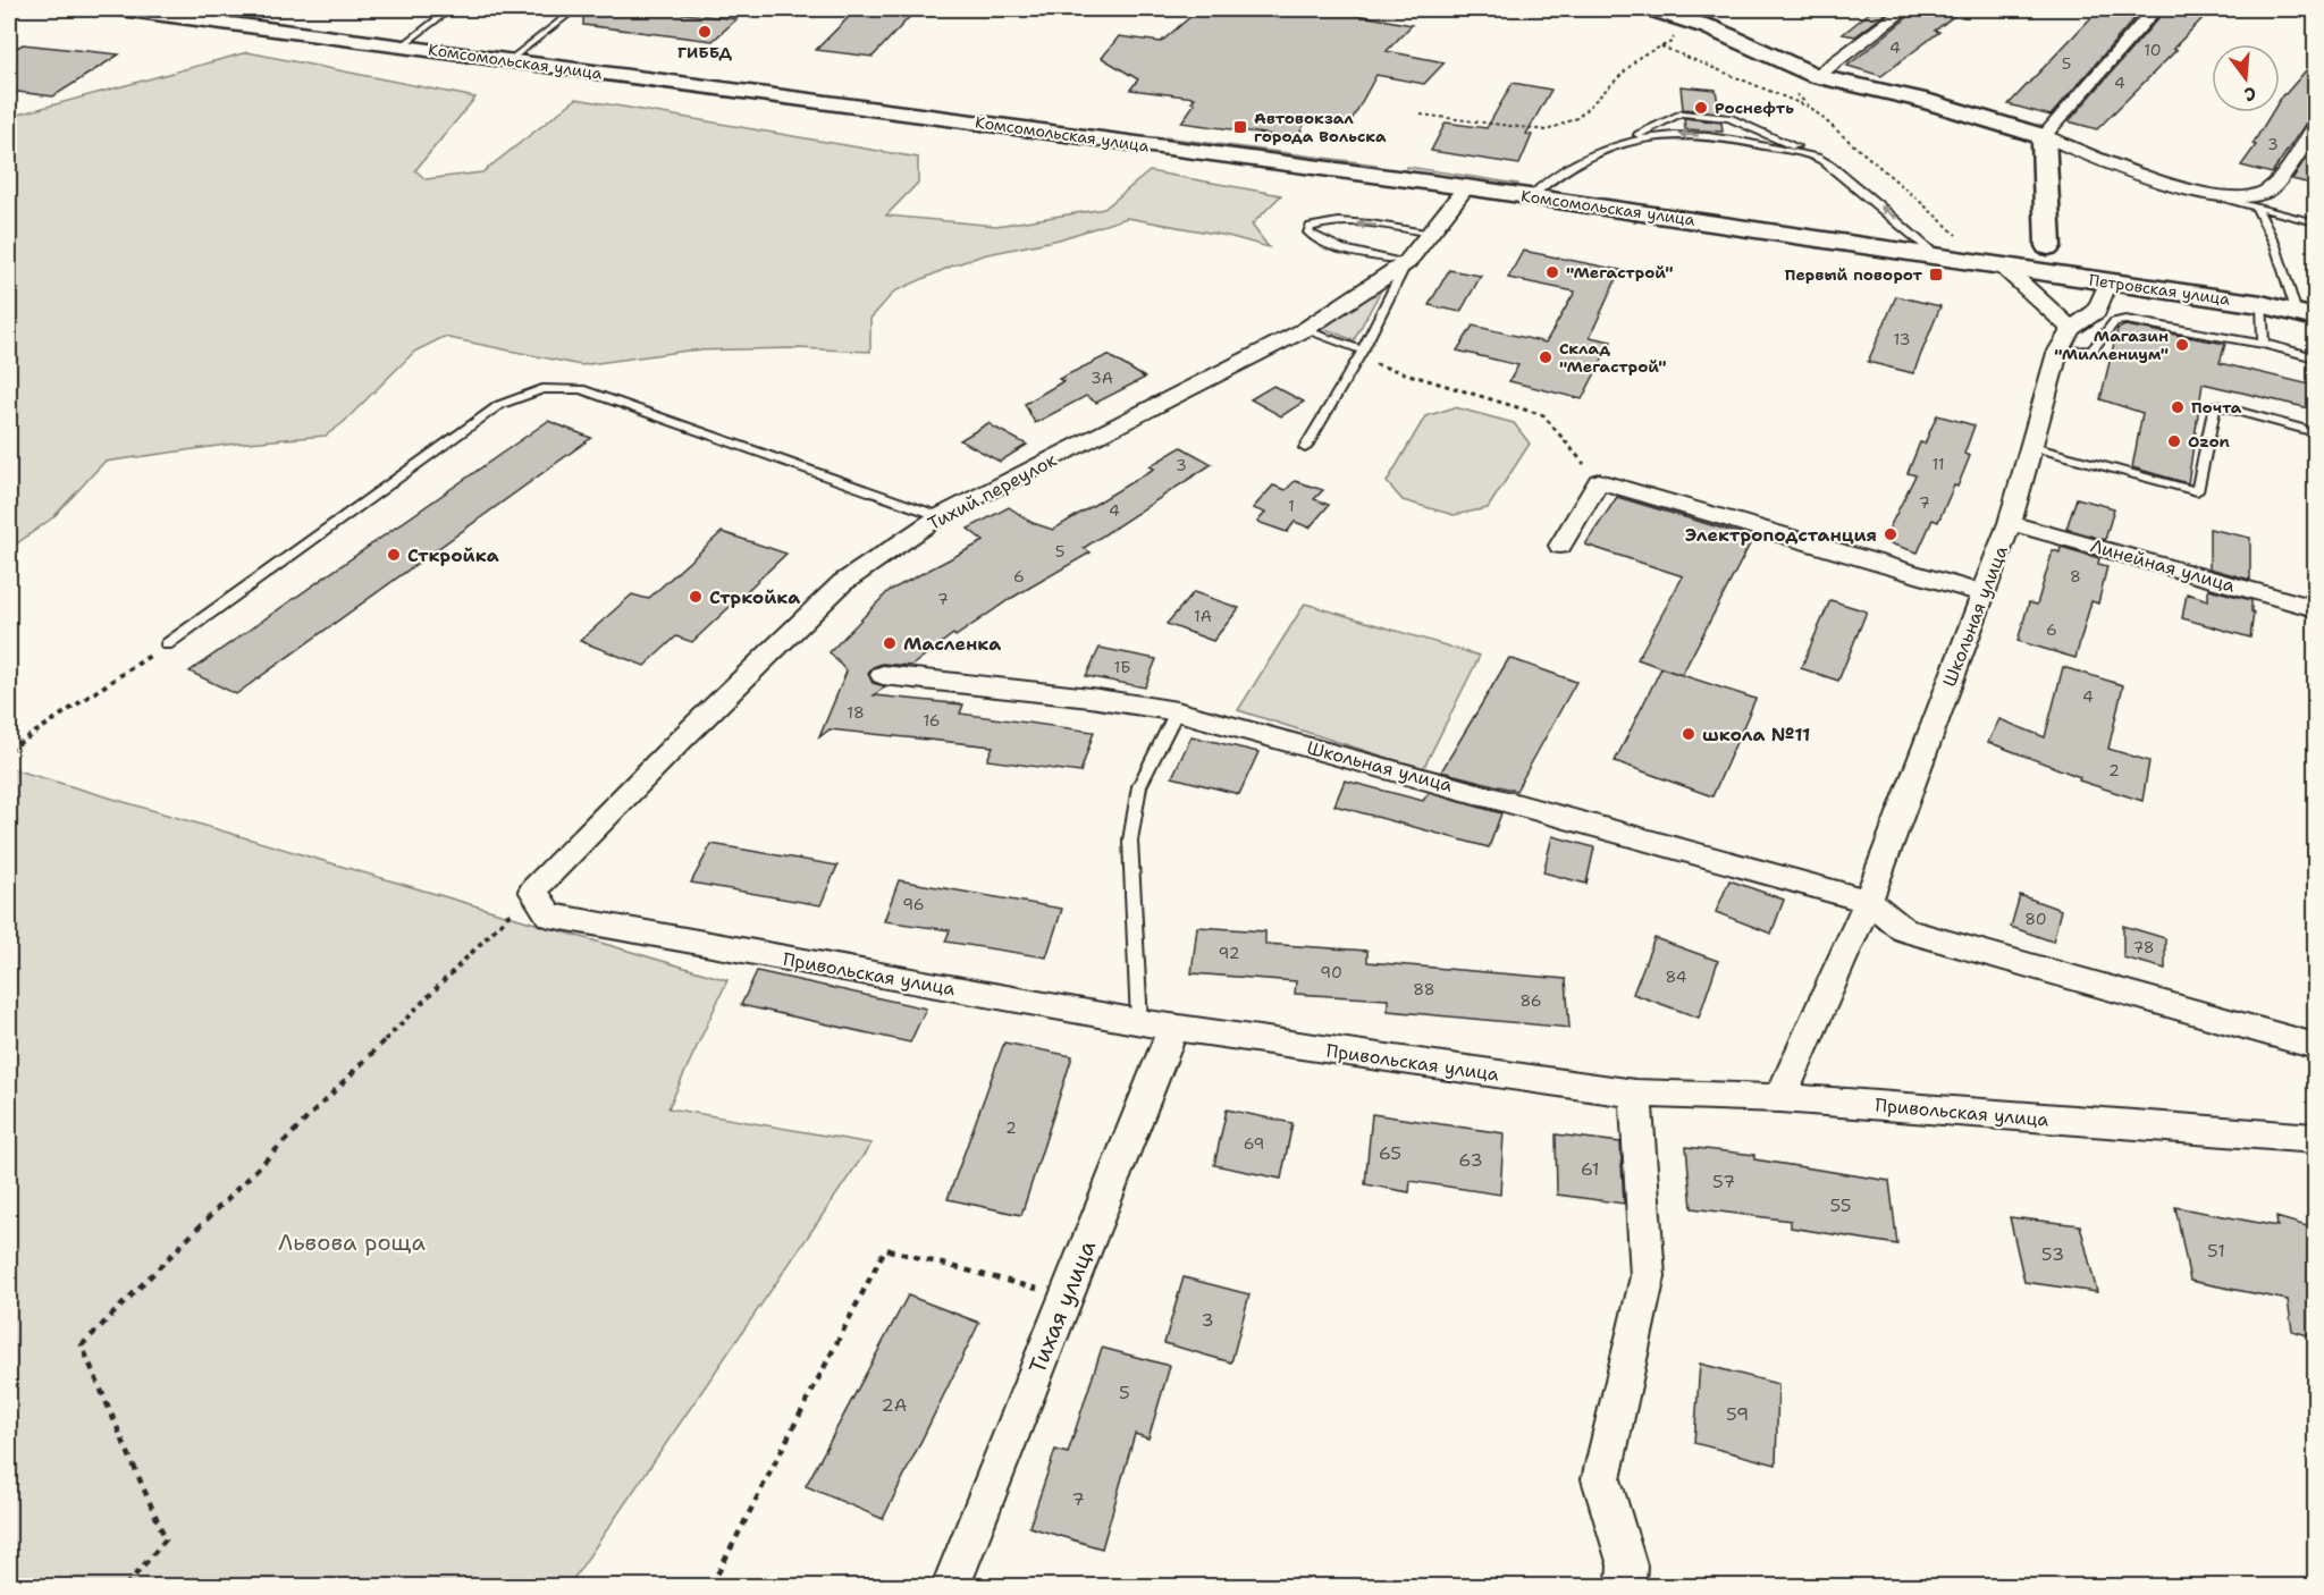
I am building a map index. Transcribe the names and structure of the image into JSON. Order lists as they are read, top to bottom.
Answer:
{
  "streets": {
    "main road": ["Комсомольская улица", "Петровская улица"],
    "street": [
      "Тихий переулок",
      "Линейная улица",
      "Школьная улица",
      "Привольская улица",
      "Тихая улица"
    ]
  },
  "crossings": [
    ["Комсомольская улица", "Петровская улица"],
    ["Комсомольская улица", "Тихий переулок"],
    ["Тихий переулок", "Привольская улица"],
    ["Линейная улица", "Школьная улица"],
    ["Школьная улица", "Привольская улица"],
    ["Привольская улица", "Тихая улица"]
  ],
  "parks": ["Львова роща"],
  "places": {
    "other": [
      "ГИББД",
      "Роснефть",
      "\"Мегастрой\"",
      "Магазин \"Миллениум\"",
      "Склад \"Мегастрой\"",
      "Почта",
      "Ozon",
      "Электроподстанция",
      "Сткройка",
      "Стркойка",
      "Масленка",
      "школа №11"
    ],
    "transit": ["Автовокзал города Вольска", "Первый поворот"]
  },
  "house_numbers": [
    "4",
    "10",
    "5",
    "4",
    "3",
    "13",
    "3А",
    "11",
    "3",
    "7",
    "1",
    "4",
    "5",
    "6",
    "8",
    "7",
    "1А",
    "6",
    "1Б",
    "4",
    "18",
    "16",
    "2",
    "96",
    "80",
    "78",
    "92",
    "90",
    "84",
    "88",
    "86",
    "2",
    "69",
    "65",
    "63",
    "61",
    "57",
    "55",
    "51",
    "53",
    "3",
    "5",
    "2А",
    "59",
    "7"
  ],
  "north": "bottom"
}
